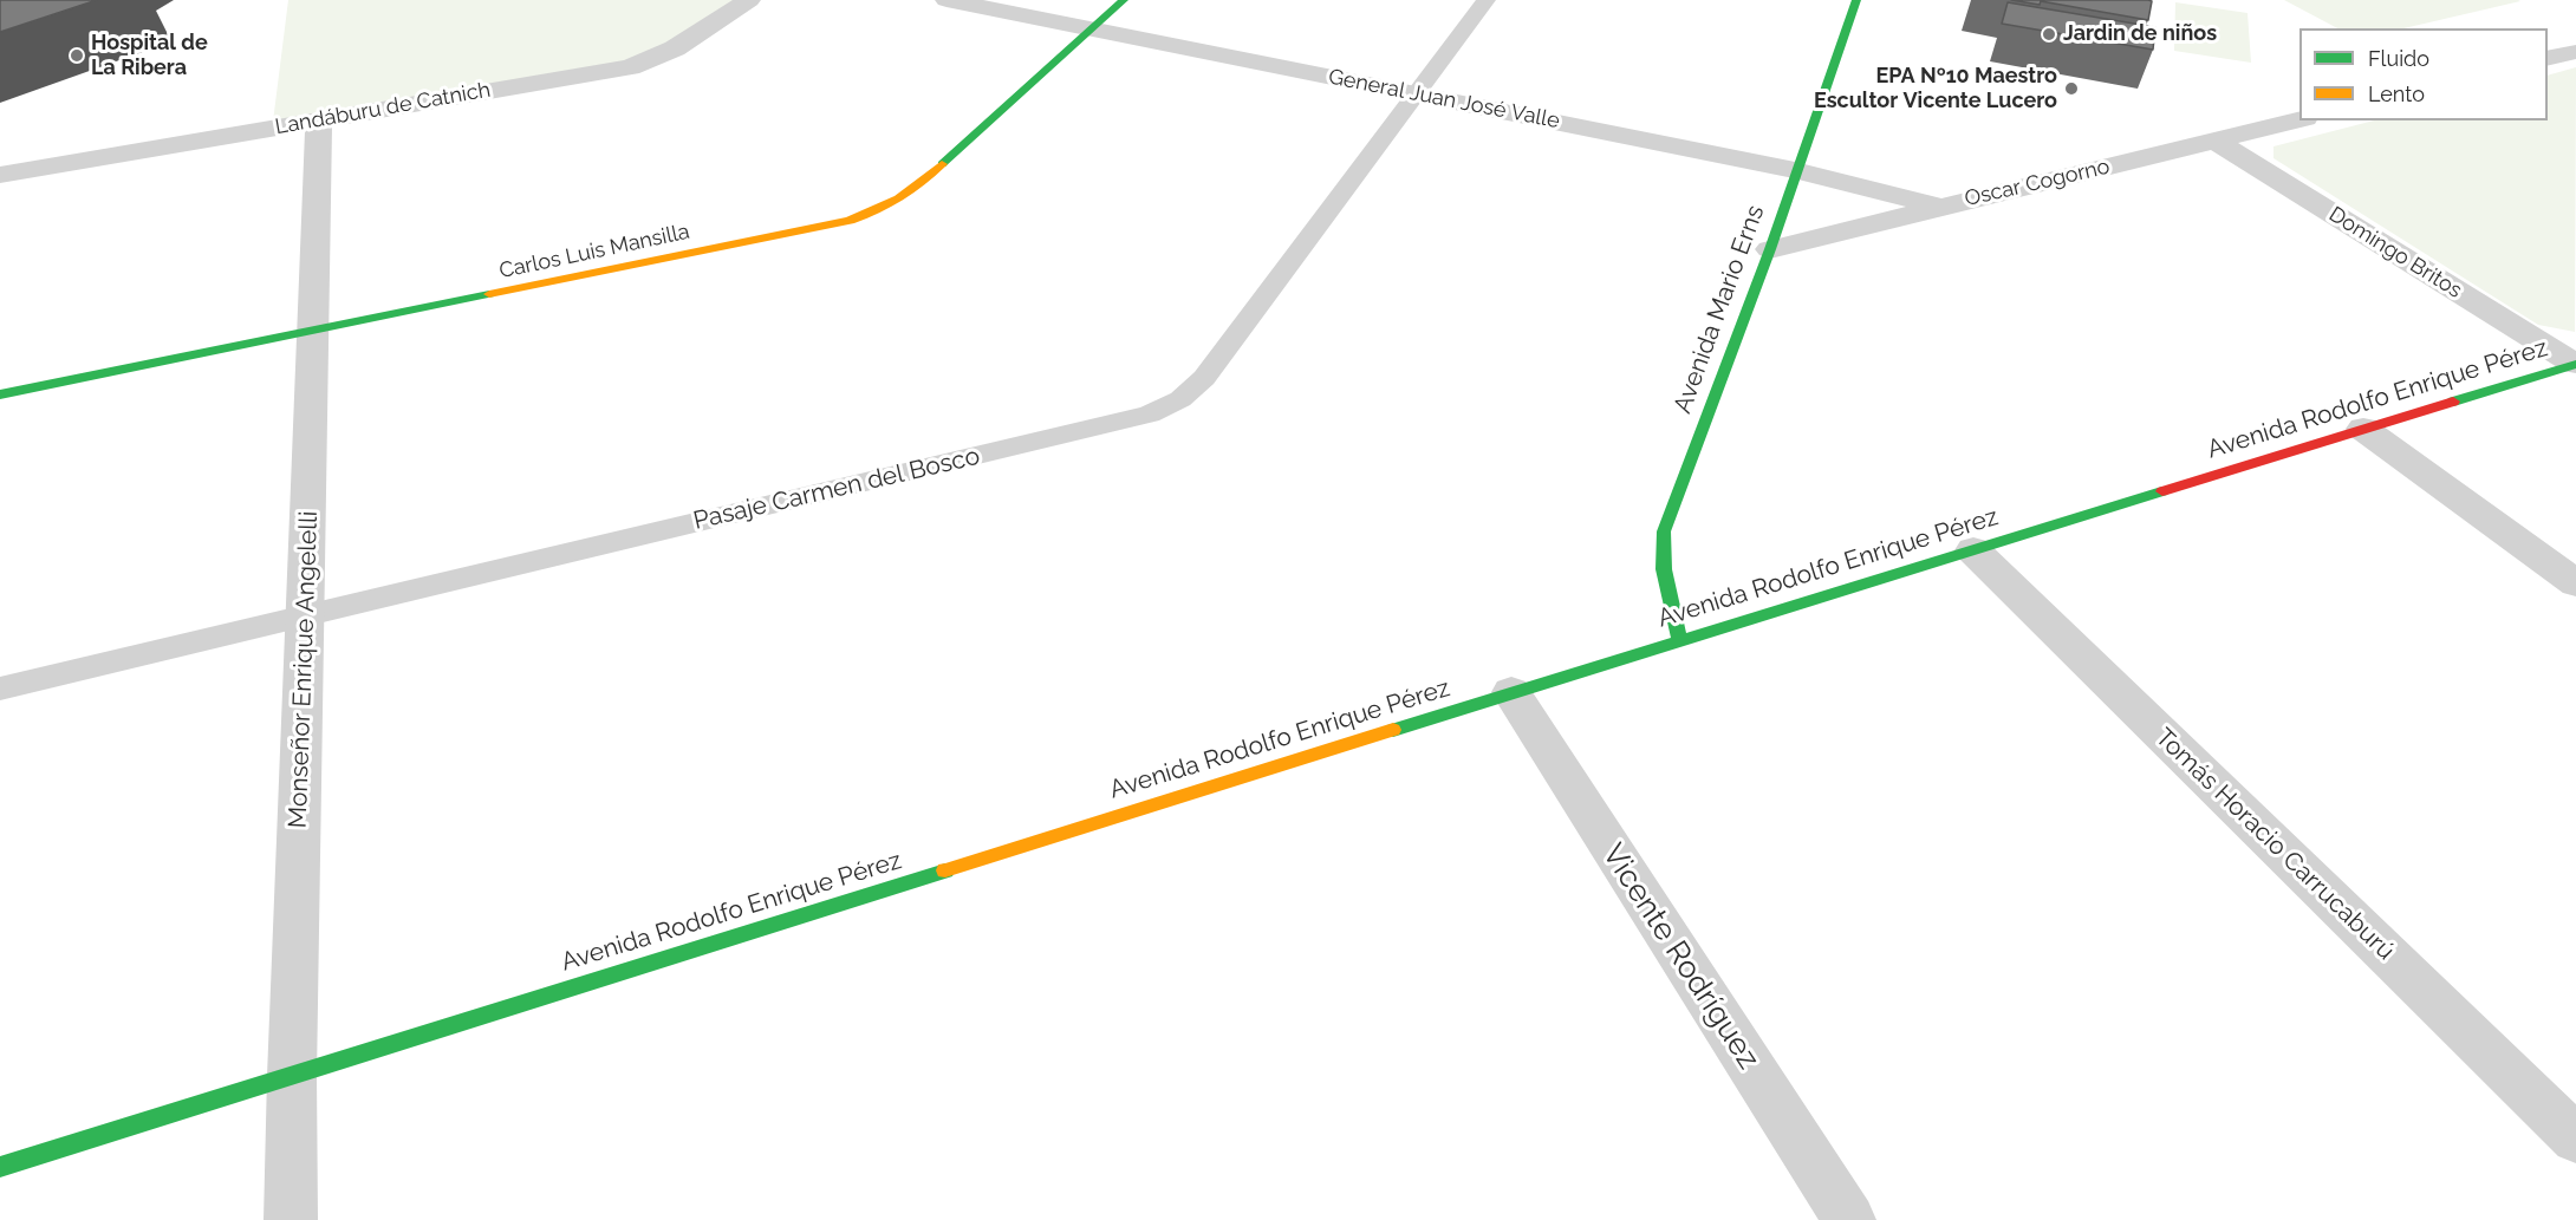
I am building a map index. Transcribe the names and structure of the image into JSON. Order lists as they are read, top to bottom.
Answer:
{
  "streets": {
    "street": [
      "General Juan José Valle",
      "Landáburu de Catnich",
      "Oscar Cogorno",
      "Carlos Luis Mansilla",
      "Domingo Britos",
      "Avenida Mario Erns",
      "Avenida Rodolfo Enrique Pérez",
      "Monseñor Enrique Angelelli",
      "Tomás Horacio Carrucaburú",
      "Vicente Rodríguez"
    ],
    "lane": ["Pasaje Carmen del Bosco"]
  },
  "crossings": [
    ["General Juan José Valle", "Oscar Cogorno"],
    ["General Juan José Valle", "Carlos Luis Mansilla"],
    ["General Juan José Valle", "Avenida Mario Erns"],
    ["General Juan José Valle", "Pasaje Carmen del Bosco"],
    ["Landáburu de Catnich", "Monseñor Enrique Angelelli"],
    ["Oscar Cogorno", "Domingo Britos"],
    ["Oscar Cogorno", "Avenida Mario Erns"],
    ["Carlos Luis Mansilla", "Monseñor Enrique Angelelli"],
    ["Domingo Britos", "Avenida Rodolfo Enrique Pérez"],
    ["Avenida Mario Erns", "Avenida Rodolfo Enrique Pérez"],
    ["Avenida Rodolfo Enrique Pérez", "Monseñor Enrique Angelelli"],
    ["Avenida Rodolfo Enrique Pérez", "Tomás Horacio Carrucaburú"],
    ["Avenida Rodolfo Enrique Pérez", "Vicente Rodríguez"],
    ["Pasaje Carmen del Bosco", "Monseñor Enrique Angelelli"]
  ],
  "places": ["Jardin de niños", "Hospital de La Ribera", "EPA Nº10 Maestro Escultor Vicente Lucero"],
  "legend": ["Fluido", "Lento"]
}
